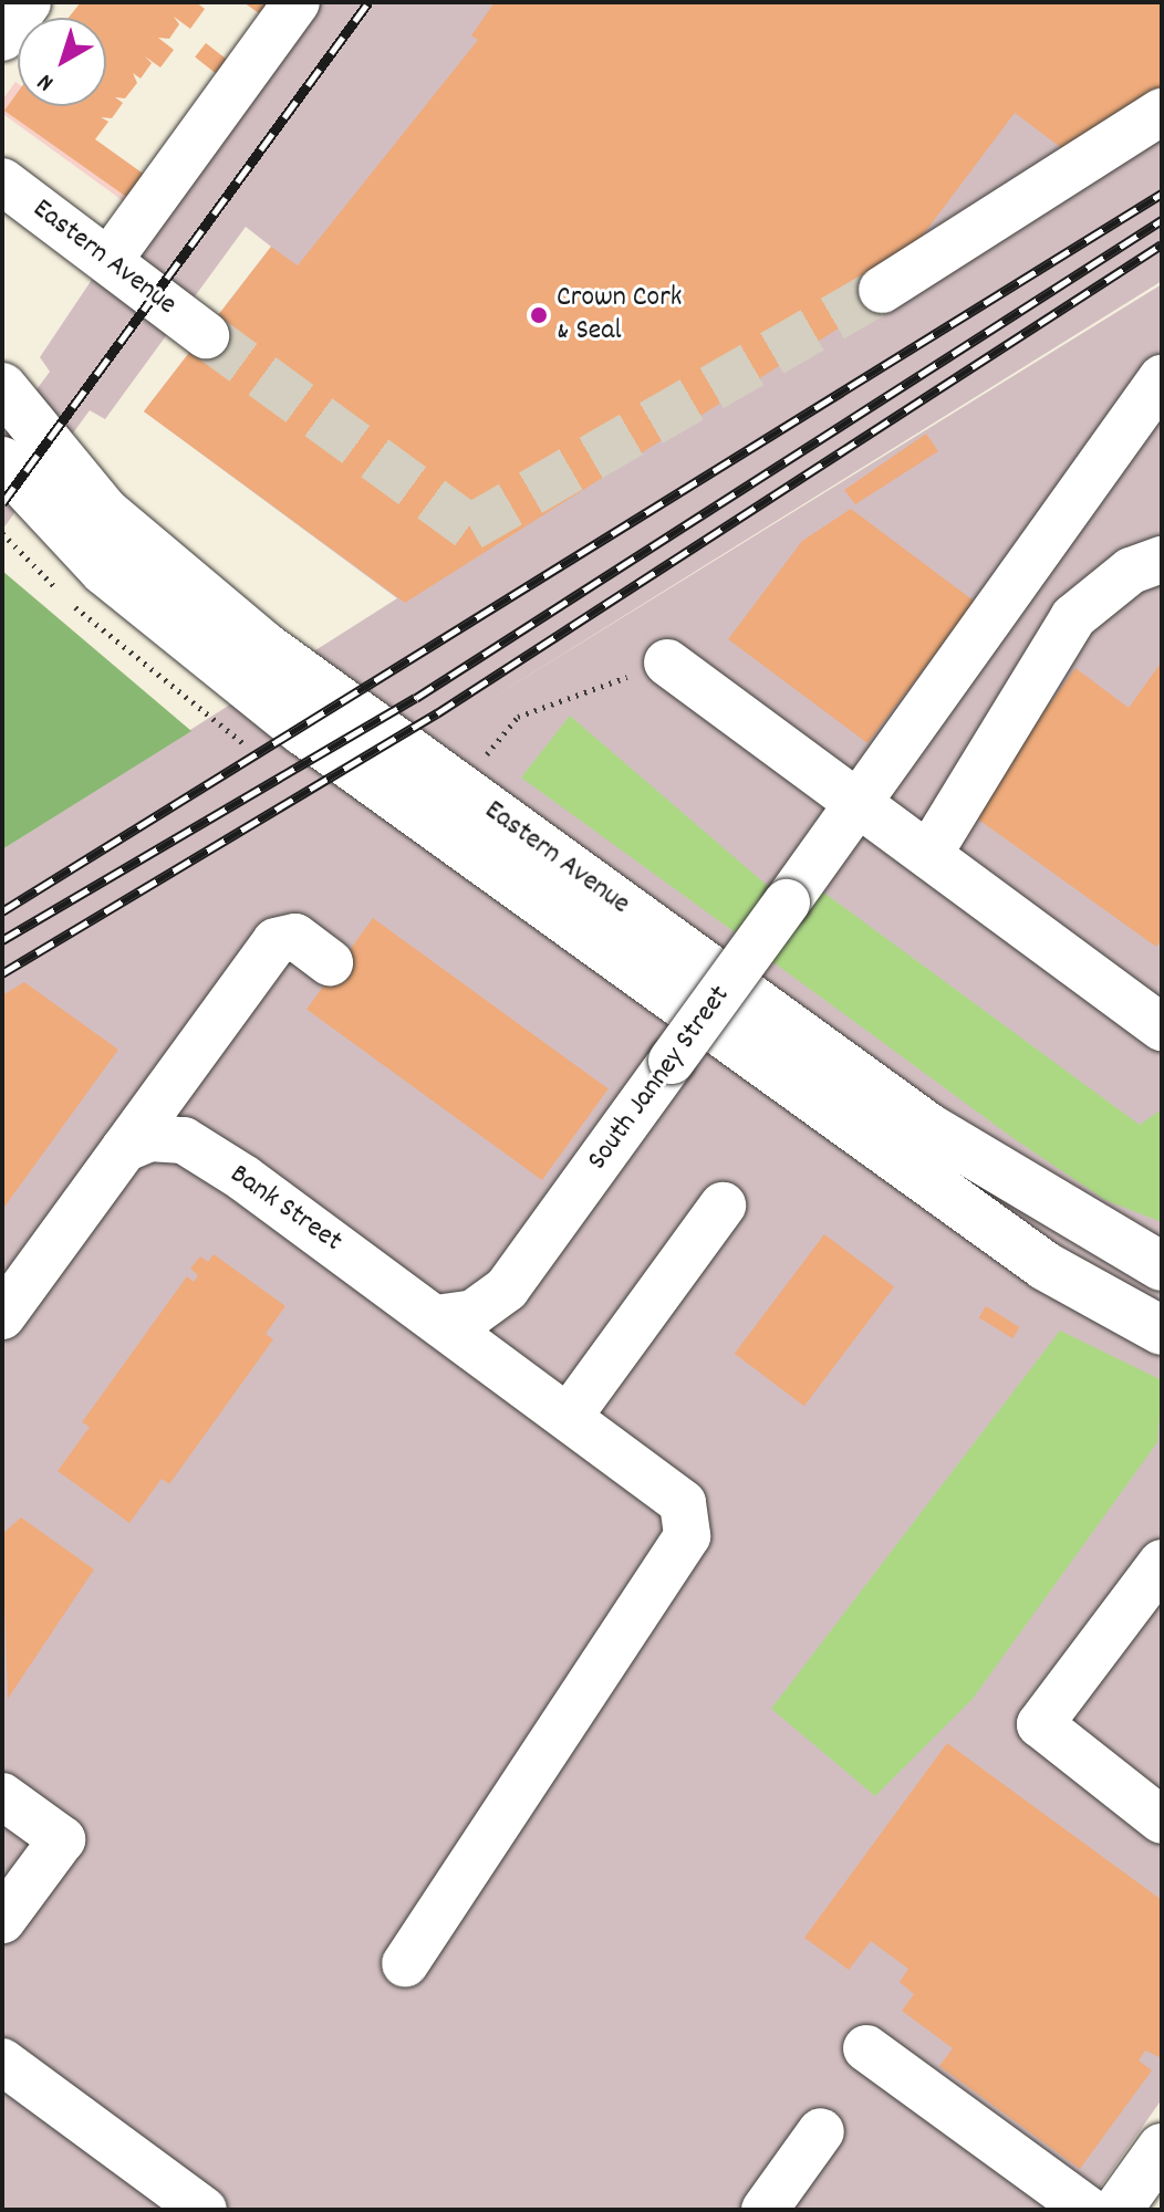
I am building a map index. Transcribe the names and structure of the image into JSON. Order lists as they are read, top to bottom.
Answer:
{
  "streets": {
    "main road": ["Eastern Avenue"],
    "street": ["South Janney Street", "Bank Street"]
  },
  "crossings": [
    ["South Janney Street", "Bank Street"]
  ],
  "places": ["Crown Cork & Seal"],
  "north": "bottom left"
}
